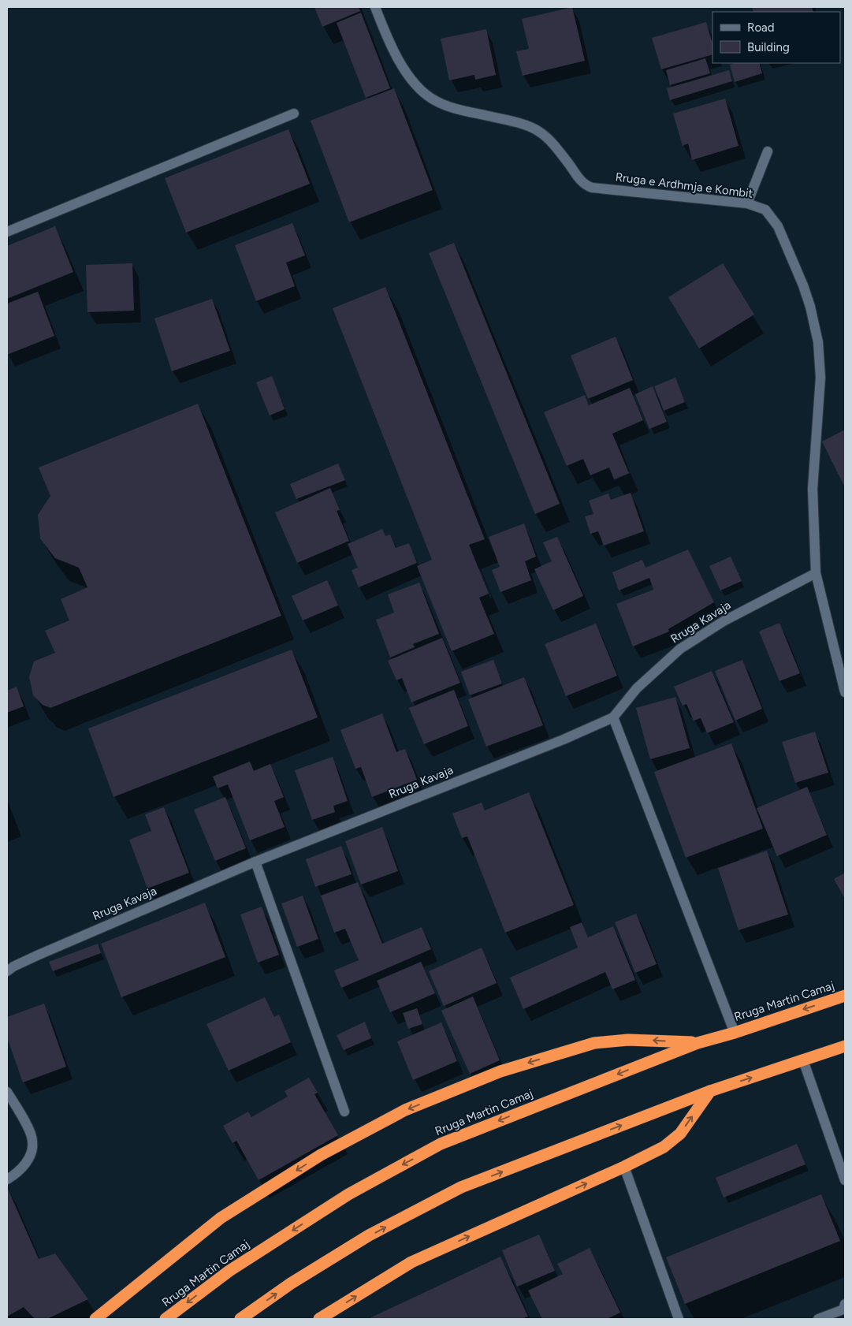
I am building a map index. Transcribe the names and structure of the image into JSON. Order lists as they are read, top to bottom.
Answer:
{
  "streets": {
    "highway": ["Rruga Martin Camaj"],
    "street": ["Rruga e Ardhmja e Kombit", "Rruga Kavaja"]
  },
  "crossings": [
    ["Rruga e Ardhmja e Kombit", "Rruga Kavaja"]
  ],
  "legend": ["Road", "Building"]
}
